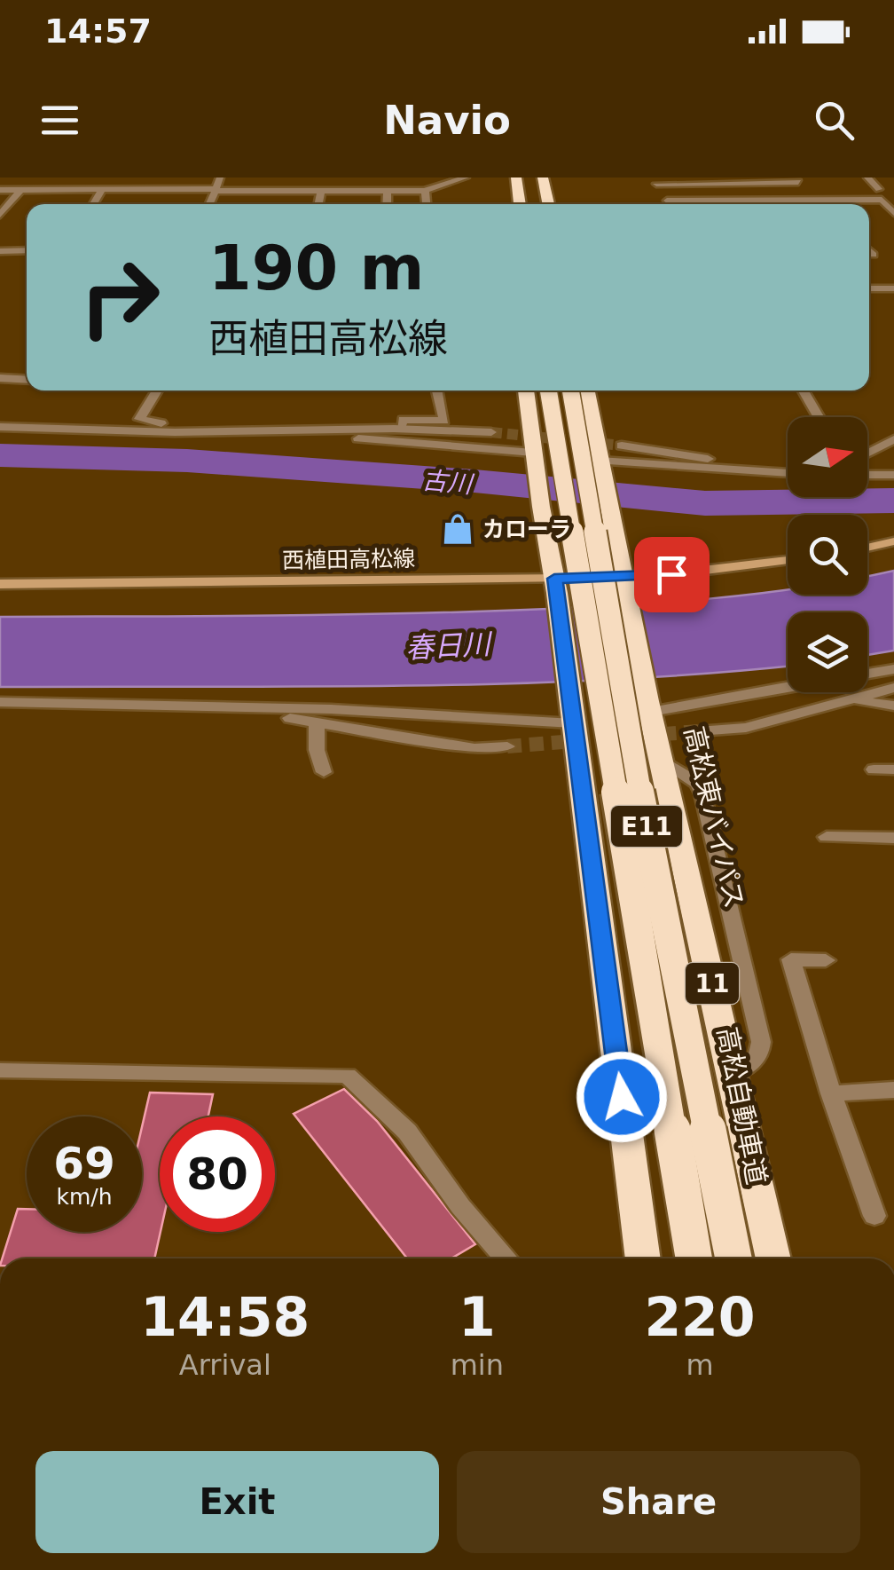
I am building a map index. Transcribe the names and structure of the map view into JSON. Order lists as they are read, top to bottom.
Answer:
{
  "streets": {
    "highway": [
      "高松東バイパス",
      "E11",
      "11",
      "高松自動車道"
    ],
    "main road": ["西植田高松線"]
  },
  "crossings": [
    ["西植田高松線", "高松東バイパス"]
  ],
  "water": ["古川", "春日川"],
  "places": {
    "shop": ["カローラ"]
  },
  "north": "right",
  "page": {
    "status": "14:57",
    "header": "Navio",
    "turn": ["190 m", "西植田高松線"],
    "speed": "69 km/h",
    "limit": "80",
    "eta": [
      "14:58",
      "Arrival",
      "1",
      "min",
      "220",
      "m"
    ],
    "buttons": ["Exit", "Share"]
  }
}
